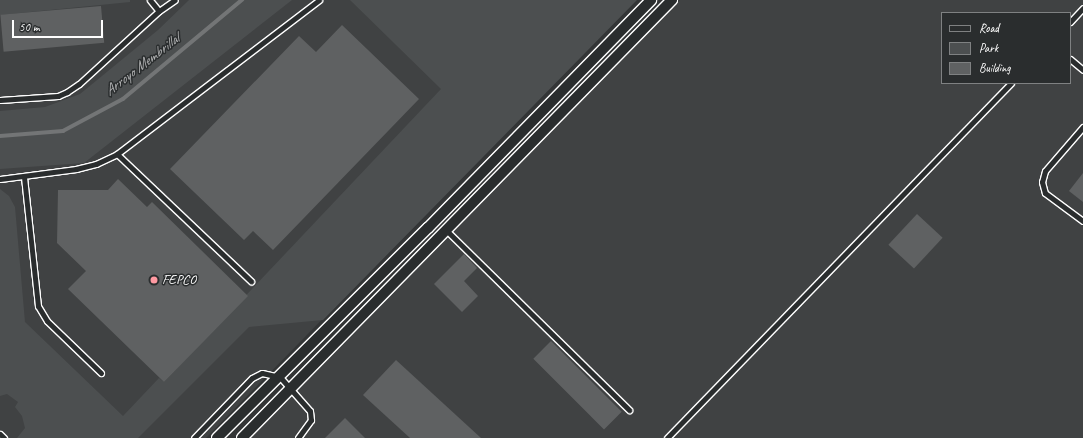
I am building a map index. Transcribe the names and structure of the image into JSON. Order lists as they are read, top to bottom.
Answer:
{
  "water": ["Arroyo Membrillal"],
  "places": ["FEPCO"],
  "legend": ["Road", "Park", "Building"],
  "scale_bar": "50 m"
}
